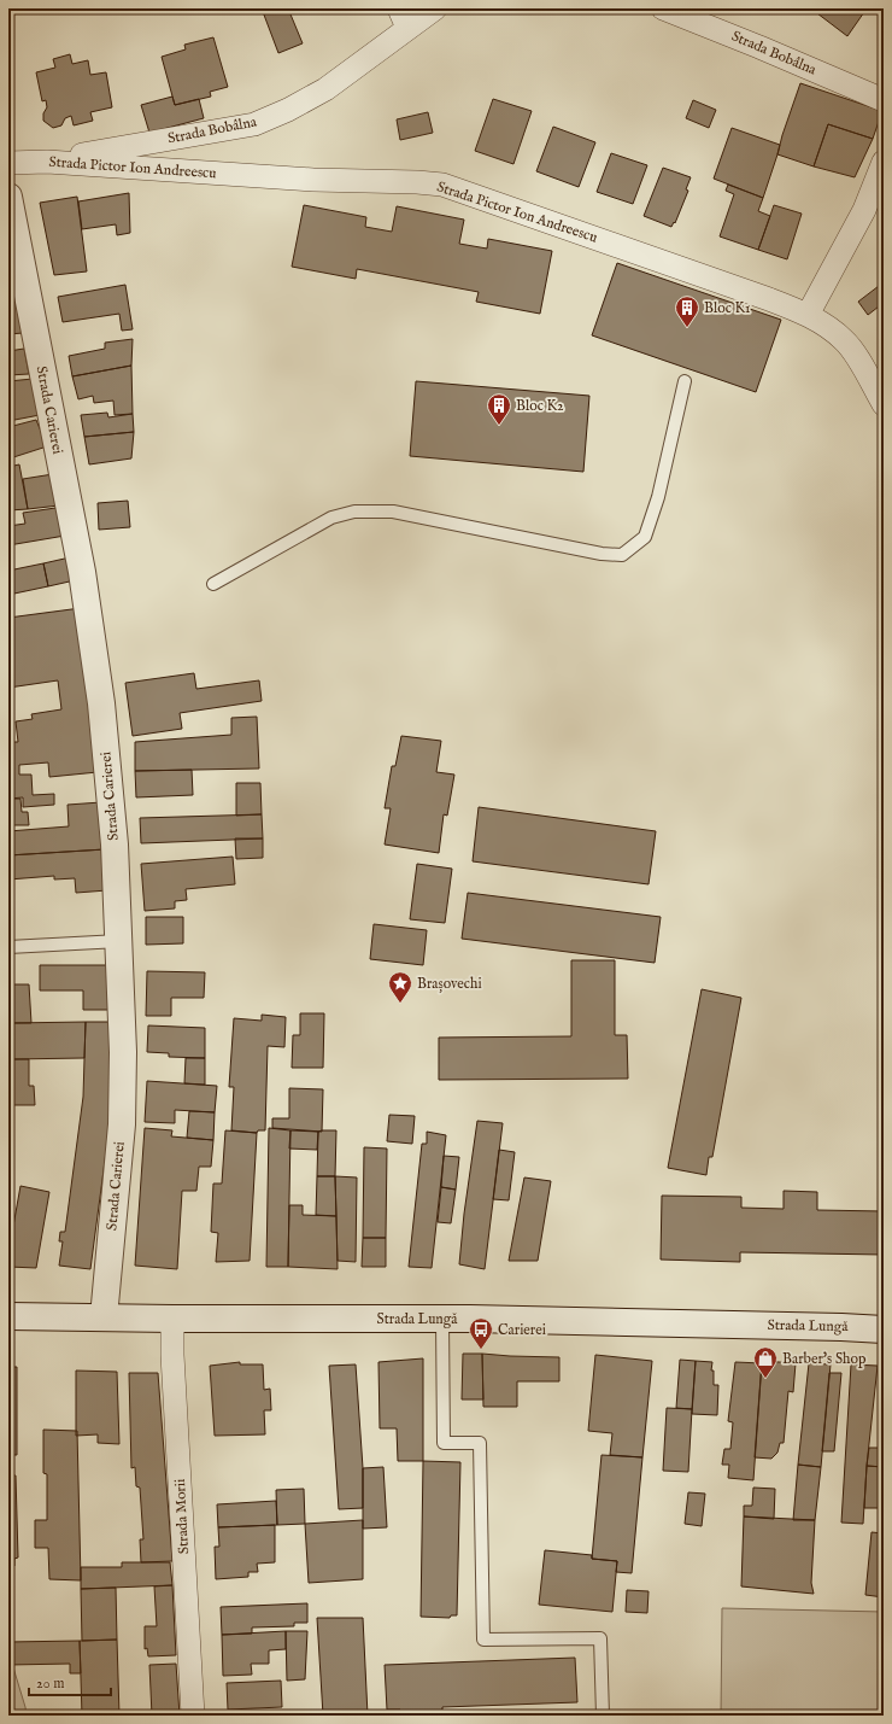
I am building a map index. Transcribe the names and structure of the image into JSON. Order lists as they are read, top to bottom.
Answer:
{
  "streets": {
    "street": [
      "Strada Bobâlna",
      "Strada Pictor Ion Andreescu",
      "Strada Carierei",
      "Strada Lungă",
      "Strada Morii"
    ]
  },
  "crossings": [
    ["Strada Bobâlna", "Strada Pictor Ion Andreescu"],
    ["Strada Carierei", "Strada Lungă"],
    ["Strada Lungă", "Strada Morii"]
  ],
  "places": {
    "building": ["Bloc K1", "Bloc K2"],
    "place": ["Brașovechi"],
    "bus stop": ["Carierei"],
    "shop": ["Barber's Shop"]
  },
  "scale_bar": "20 m"
}
